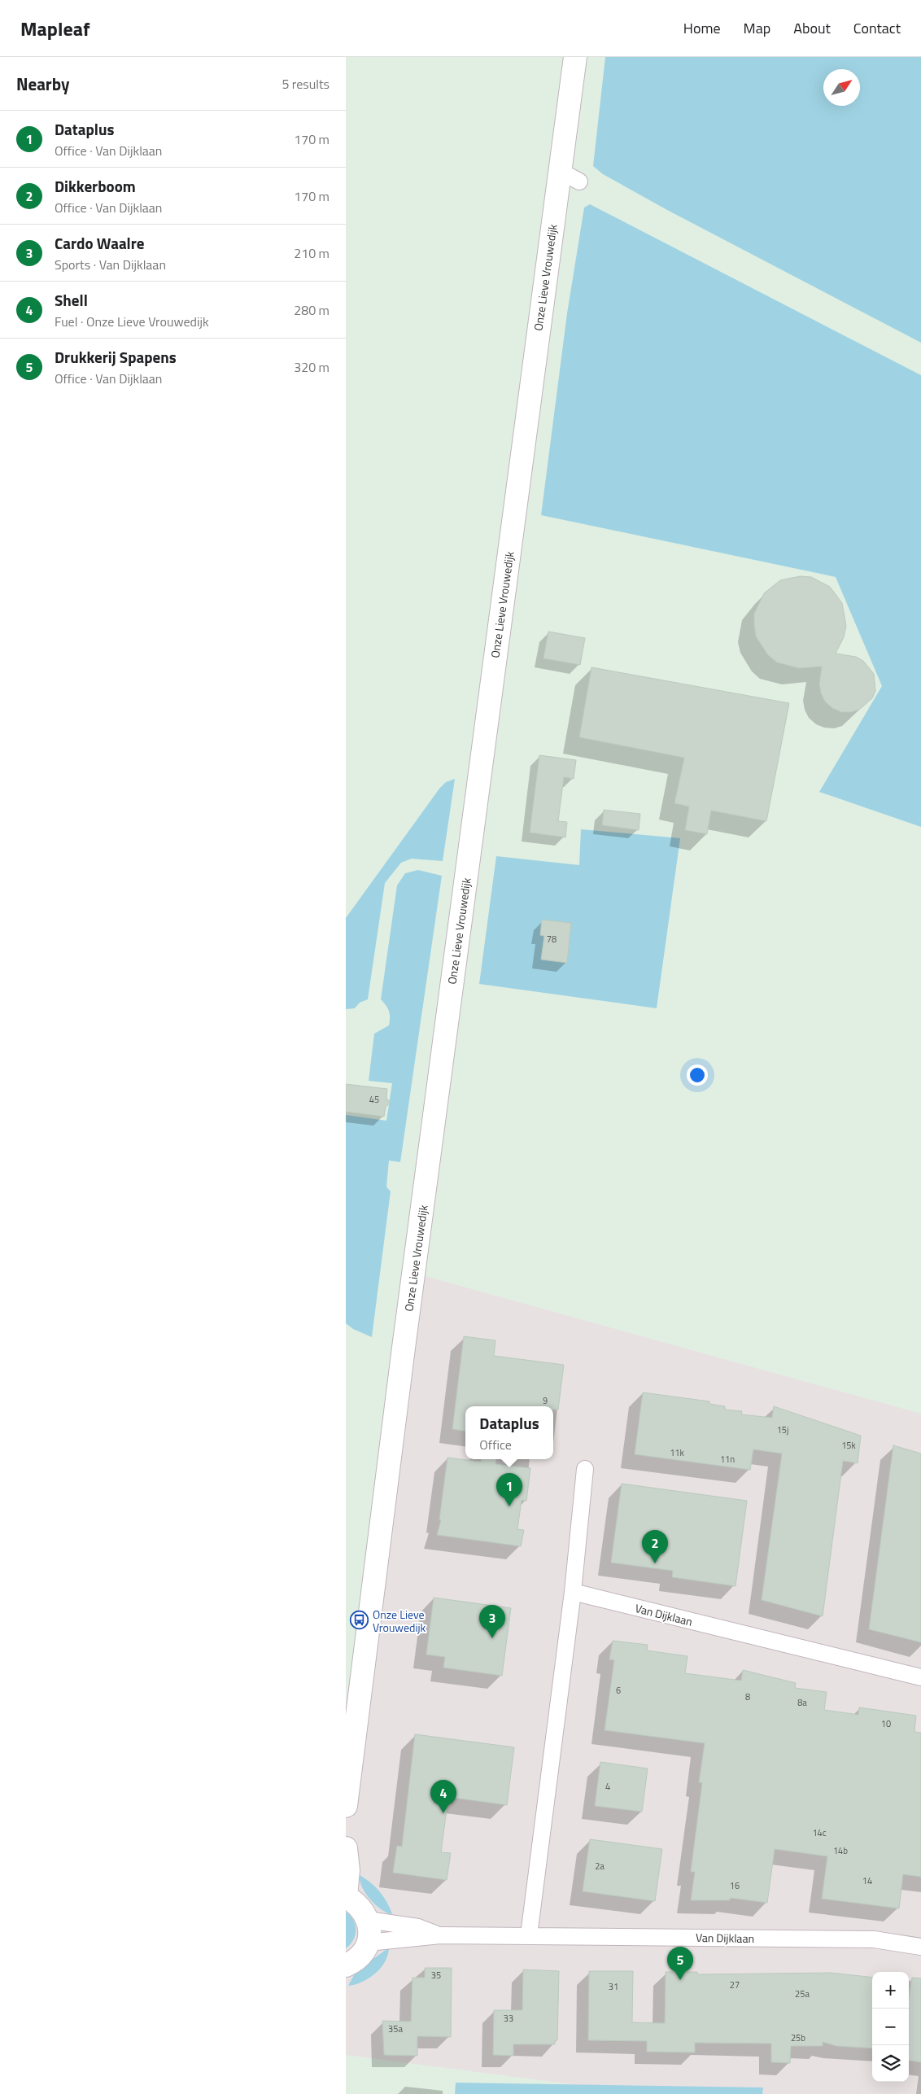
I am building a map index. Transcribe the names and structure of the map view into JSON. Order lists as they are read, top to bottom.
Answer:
{
  "streets": {
    "main road": ["Onze Lieve Vrouwedijk"],
    "street": ["Van Dijklaan"]
  },
  "places": {
    "bus stop": ["Onze Lieve Vrouwedijk"]
  },
  "house_numbers": [
    "78",
    "45",
    "9",
    "15j",
    "15k",
    "11k",
    "11n",
    "6",
    "8",
    "8a",
    "10",
    "4",
    "14c",
    "14b",
    "2a",
    "14",
    "16",
    "35",
    "27",
    "31",
    "25a",
    "33",
    "35a",
    "25b"
  ],
  "north": "top right",
  "page": {
    "header": "Mapleaf",
    "nav": [
      "Home",
      "Map",
      "About",
      "Contact"
    ],
    "heading": ["Nearby", "5 results"],
    "list": [
      {
        "mark": "1",
        "name": "Dataplus",
        "note": "Office · Van Dijklaan",
        "value": "170 m"
      },
      {
        "mark": "2",
        "name": "Dikkerboom",
        "note": "Office · Van Dijklaan",
        "value": "170 m"
      },
      {
        "mark": "3",
        "name": "Cardo Waalre",
        "note": "Sports · Van Dijklaan",
        "value": "210 m"
      },
      {
        "mark": "4",
        "name": "Shell",
        "note": "Fuel · Onze Lieve Vrouwedijk",
        "value": "280 m"
      },
      {
        "mark": "5",
        "name": "Drukkerij Spapens",
        "note": "Office · Van Dijklaan",
        "value": "320 m"
      }
    ],
    "popup": ["Dataplus", "Office"],
    "pins": [
      "1",
      "2",
      "3",
      "4",
      "5"
    ],
    "map_buttons": ["+", "−"]
  }
}
